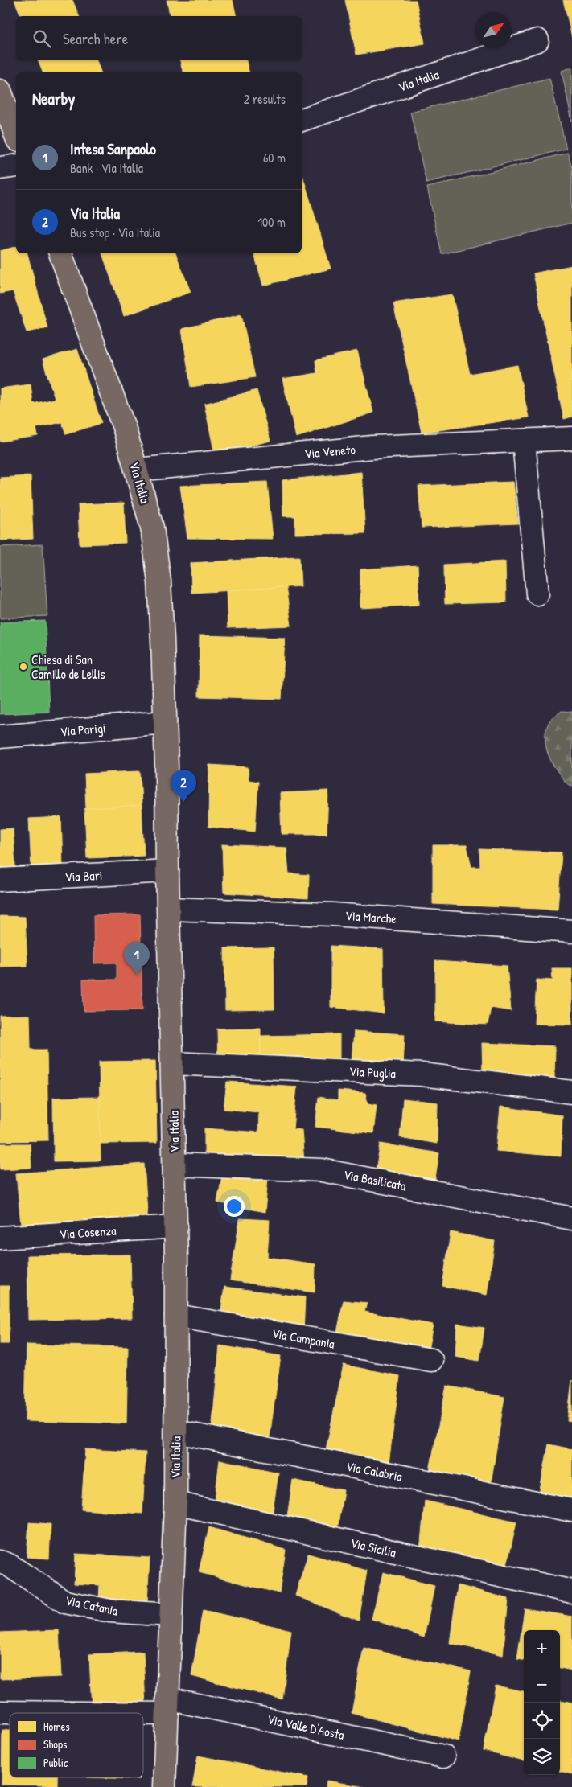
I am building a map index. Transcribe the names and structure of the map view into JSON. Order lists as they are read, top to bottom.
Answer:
{
  "streets": {
    "main road": ["Via Italia"],
    "street": [
      "Via Veneto",
      "Via Parigi",
      "Via Bari",
      "Via Marche",
      "Via Puglia",
      "Via Basilicata",
      "Via Cosenza",
      "Via Campania",
      "Via Calabria",
      "Via Sicilia",
      "Via Catania",
      "Via Valle D'Aosta"
    ]
  },
  "crossings": [
    ["Via Italia", "Via Veneto"],
    ["Via Italia", "Via Parigi"],
    ["Via Italia", "Via Bari"],
    ["Via Italia", "Via Marche"],
    ["Via Italia", "Via Puglia"],
    ["Via Italia", "Via Basilicata"],
    ["Via Italia", "Via Cosenza"],
    ["Via Italia", "Via Campania"],
    ["Via Italia", "Via Calabria"],
    ["Via Italia", "Via Sicilia"],
    ["Via Italia", "Via Catania"],
    ["Via Italia", "Via Valle D'Aosta"]
  ],
  "places": ["Chiesa di San Camillo de Lellis"],
  "legend": ["Homes", "Shops", "Public"],
  "north": "top right",
  "page": {
    "search": "Search here",
    "heading": ["Nearby", "2 results"],
    "list": [
      {
        "mark": "1",
        "name": "Intesa Sanpaolo",
        "note": "Bank · Via Italia",
        "value": "60 m"
      },
      {
        "mark": "2",
        "name": "Via Italia",
        "note": "Bus stop · Via Italia",
        "value": "100 m"
      }
    ],
    "pins": ["2", "1"],
    "map_buttons": ["+", "−"]
  }
}
